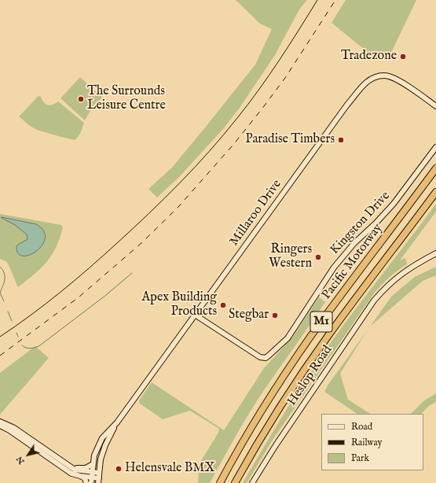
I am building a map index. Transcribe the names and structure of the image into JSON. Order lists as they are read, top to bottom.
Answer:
{
  "streets": {
    "highway": ["Pacific Motorway", "M1"],
    "street": ["Millaroo Drive", "Kingston Drive", "Heslop Road"]
  },
  "crossings": [
    ["Millaroo Drive", "Kingston Drive"]
  ],
  "places": [
    "Tradezone",
    "The Surrounds Leisure Centre",
    "Paradise Timbers",
    "Ringers Western",
    "Apex Building Products",
    "Stegbar",
    "Helensvale BMX"
  ],
  "legend": ["Road", "Railway", "Park"],
  "north": "bottom left"
}
